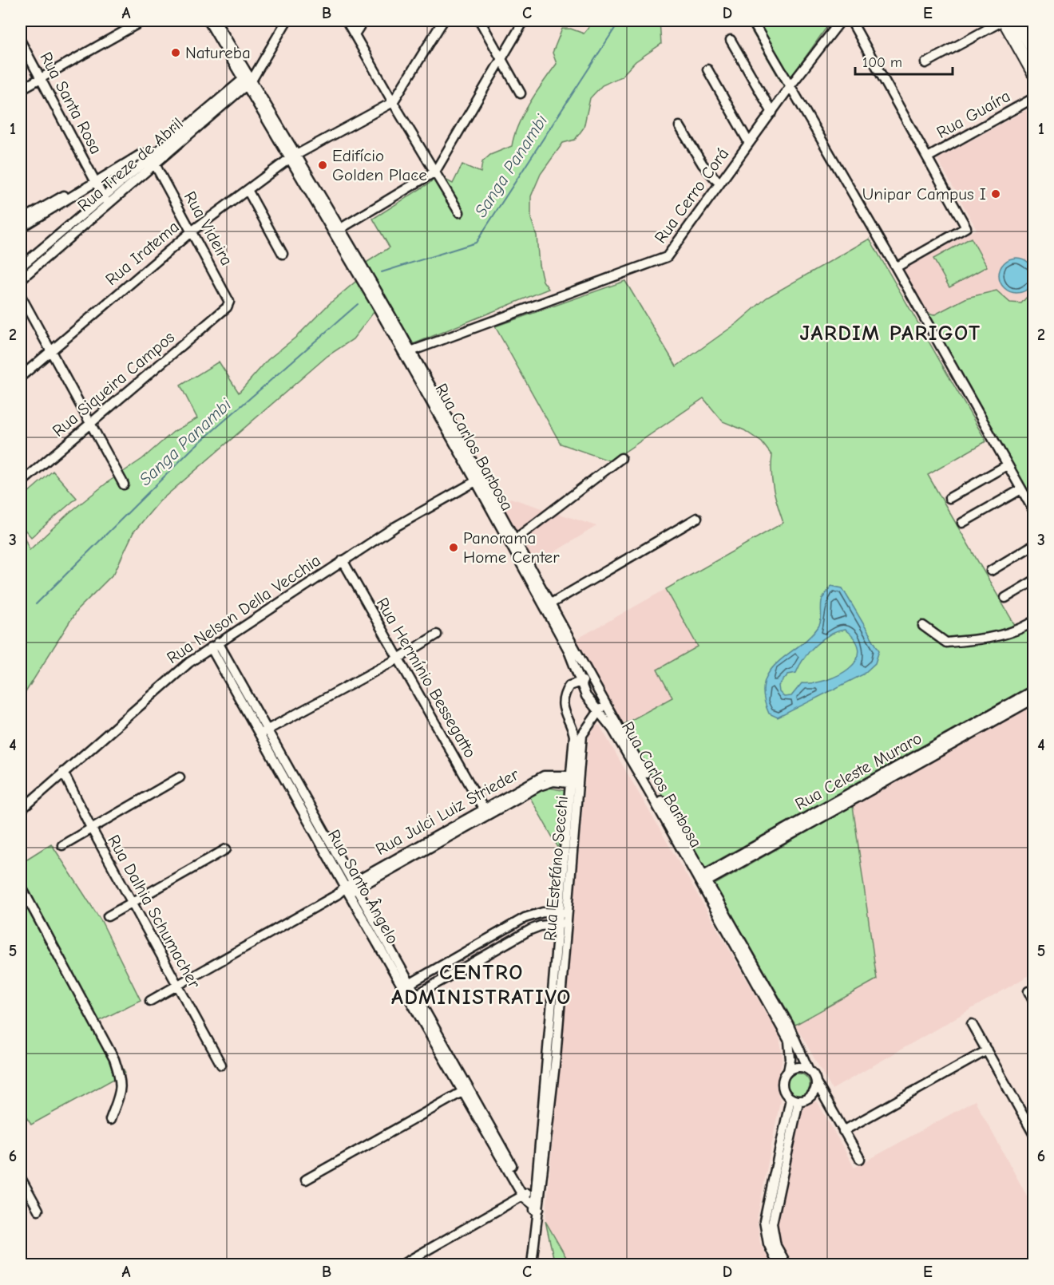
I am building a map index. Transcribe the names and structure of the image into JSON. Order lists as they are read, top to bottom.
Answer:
{
  "streets": {
    "street": [
      "Rua Santa Rosa",
      "Rua Guaíra",
      "Rua Treze de Abril",
      "Rua Cerro Corá",
      "Rua Videira",
      "Rua Iratema",
      "Rua Siqueira Campos",
      "Rua Carlos Barbosa",
      "Rua Nelson Della Vecchia",
      "Rua Hermínio Bessegatto",
      "Rua Celeste Muraro",
      "Rua Julci Luiz Strieder",
      "Rua Estefáno Secchi",
      "Rua Santo Ângelo",
      "Rua Dalhia Schumacher"
    ]
  },
  "crossings": [
    ["Rua Santa Rosa", "Rua Treze de Abril"],
    ["Rua Treze de Abril", "Rua Videira"],
    ["Rua Treze de Abril", "Rua Carlos Barbosa"],
    ["Rua Cerro Corá", "Rua Carlos Barbosa"],
    ["Rua Videira", "Rua Iratema"],
    ["Rua Videira", "Rua Siqueira Campos"],
    ["Rua Iratema", "Rua Carlos Barbosa"],
    ["Rua Carlos Barbosa", "Rua Nelson Della Vecchia"],
    ["Rua Carlos Barbosa", "Rua Celeste Muraro"],
    ["Rua Carlos Barbosa", "Rua Estefáno Secchi"],
    ["Rua Nelson Della Vecchia", "Rua Hermínio Bessegatto"],
    ["Rua Nelson Della Vecchia", "Rua Santo Ângelo"],
    ["Rua Nelson Della Vecchia", "Rua Dalhia Schumacher"],
    ["Rua Hermínio Bessegatto", "Rua Julci Luiz Strieder"],
    ["Rua Julci Luiz Strieder", "Rua Estefáno Secchi"],
    ["Rua Julci Luiz Strieder", "Rua Santo Ângelo"],
    ["Rua Julci Luiz Strieder", "Rua Dalhia Schumacher"]
  ],
  "districts": ["JARDIM PARIGOT", "CENTRO ADMINISTRATIVO"],
  "water": ["Sanga Panambi"],
  "places": [
    "Natureba",
    "Edifício Golden Place",
    "Unipar Campus I",
    "Panorama Home Center"
  ],
  "scale_bar": "100 m",
  "grid": {
    "columns": [
      "A",
      "B",
      "C",
      "D",
      "E"
    ],
    "rows": [
      "1",
      "2",
      "3",
      "4",
      "5",
      "6"
    ]
  }
}
